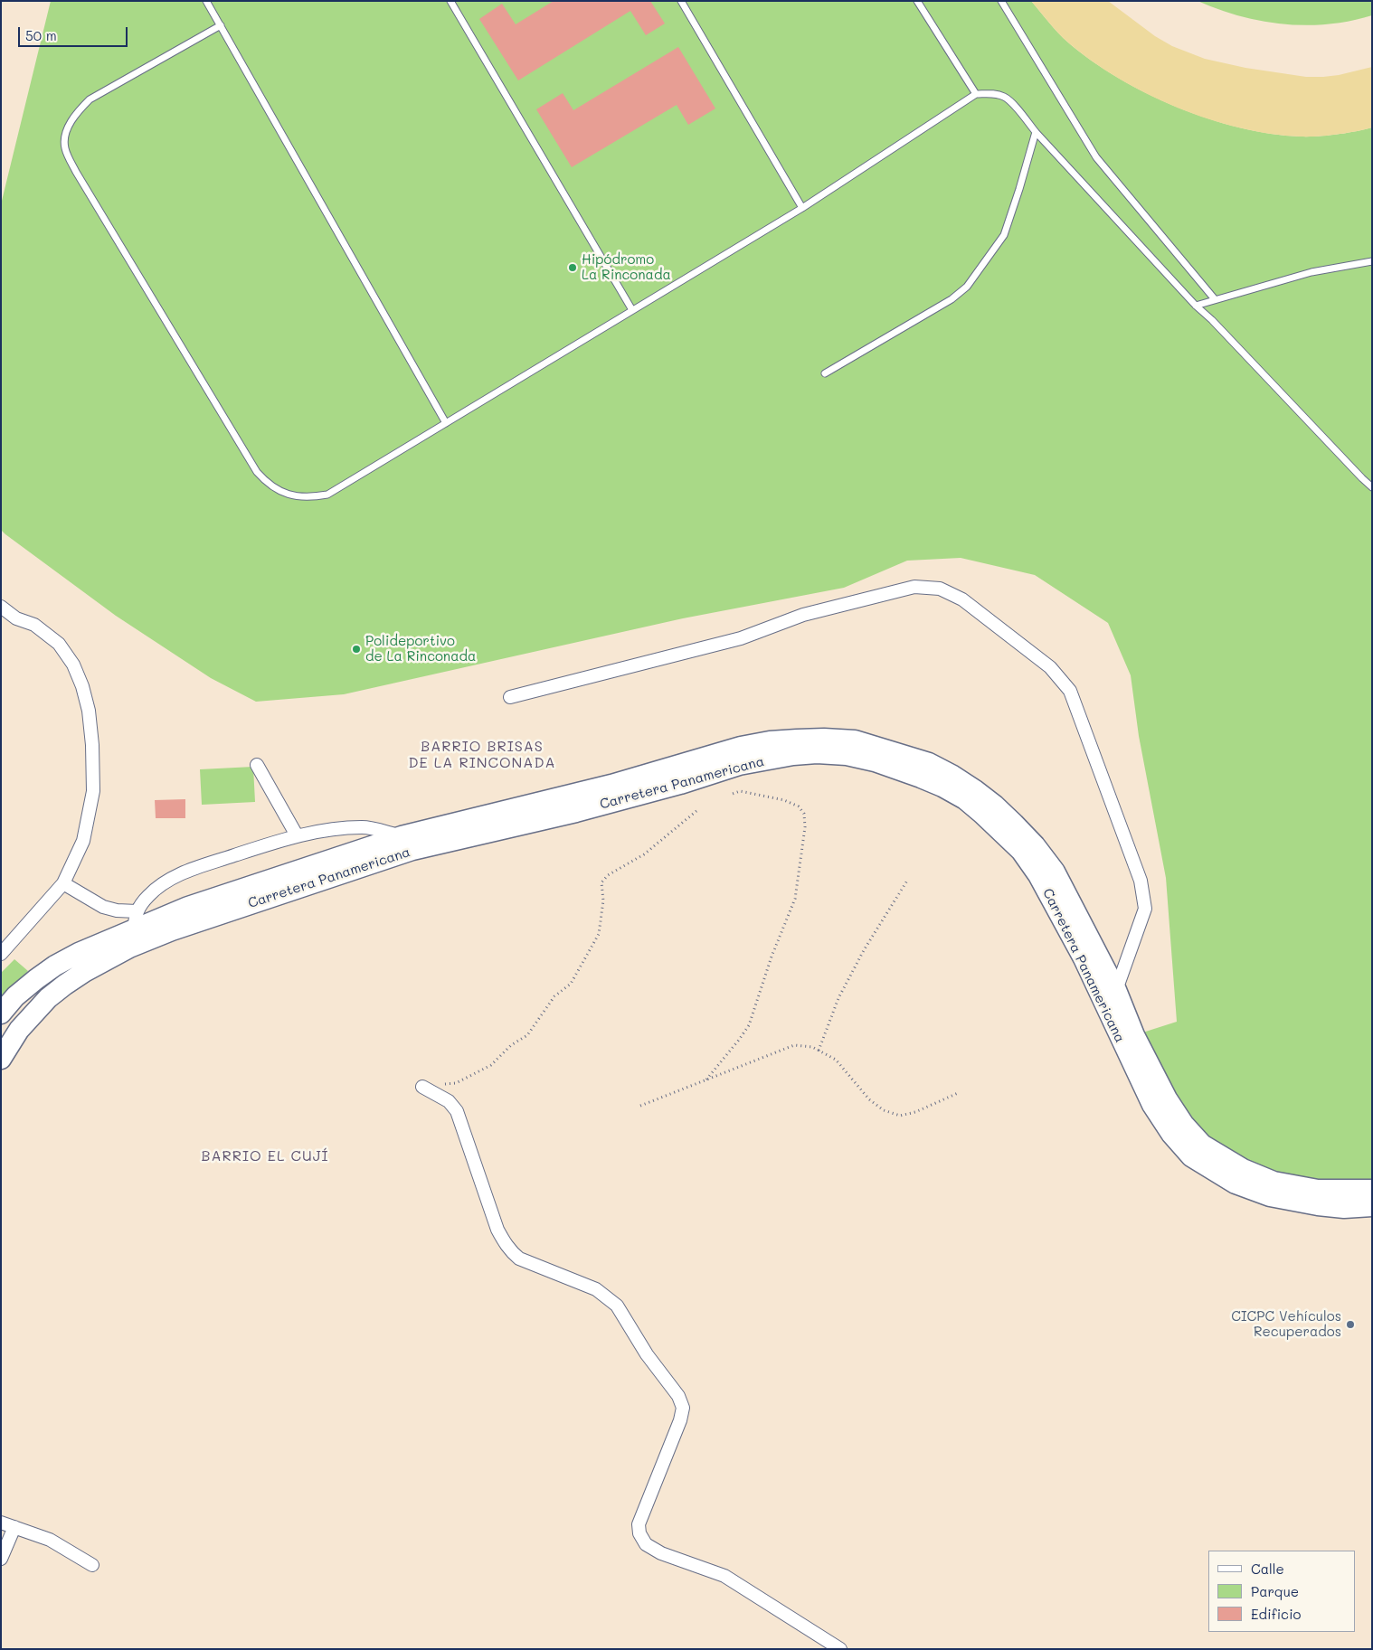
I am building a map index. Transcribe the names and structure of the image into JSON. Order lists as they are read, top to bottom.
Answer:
{
  "streets": {
    "main road": ["Carretera Panamericana"]
  },
  "districts": ["BARRIO BRISAS DE LA RINCONADA", "BARRIO EL CUJÍ"],
  "places": ["Hipódromo La Rinconada", "Polideportivo de La Rinconada", "CICPC Vehículos Recuperados"],
  "legend": ["Calle", "Parque", "Edificio"],
  "scale_bar": "50 m"
}
